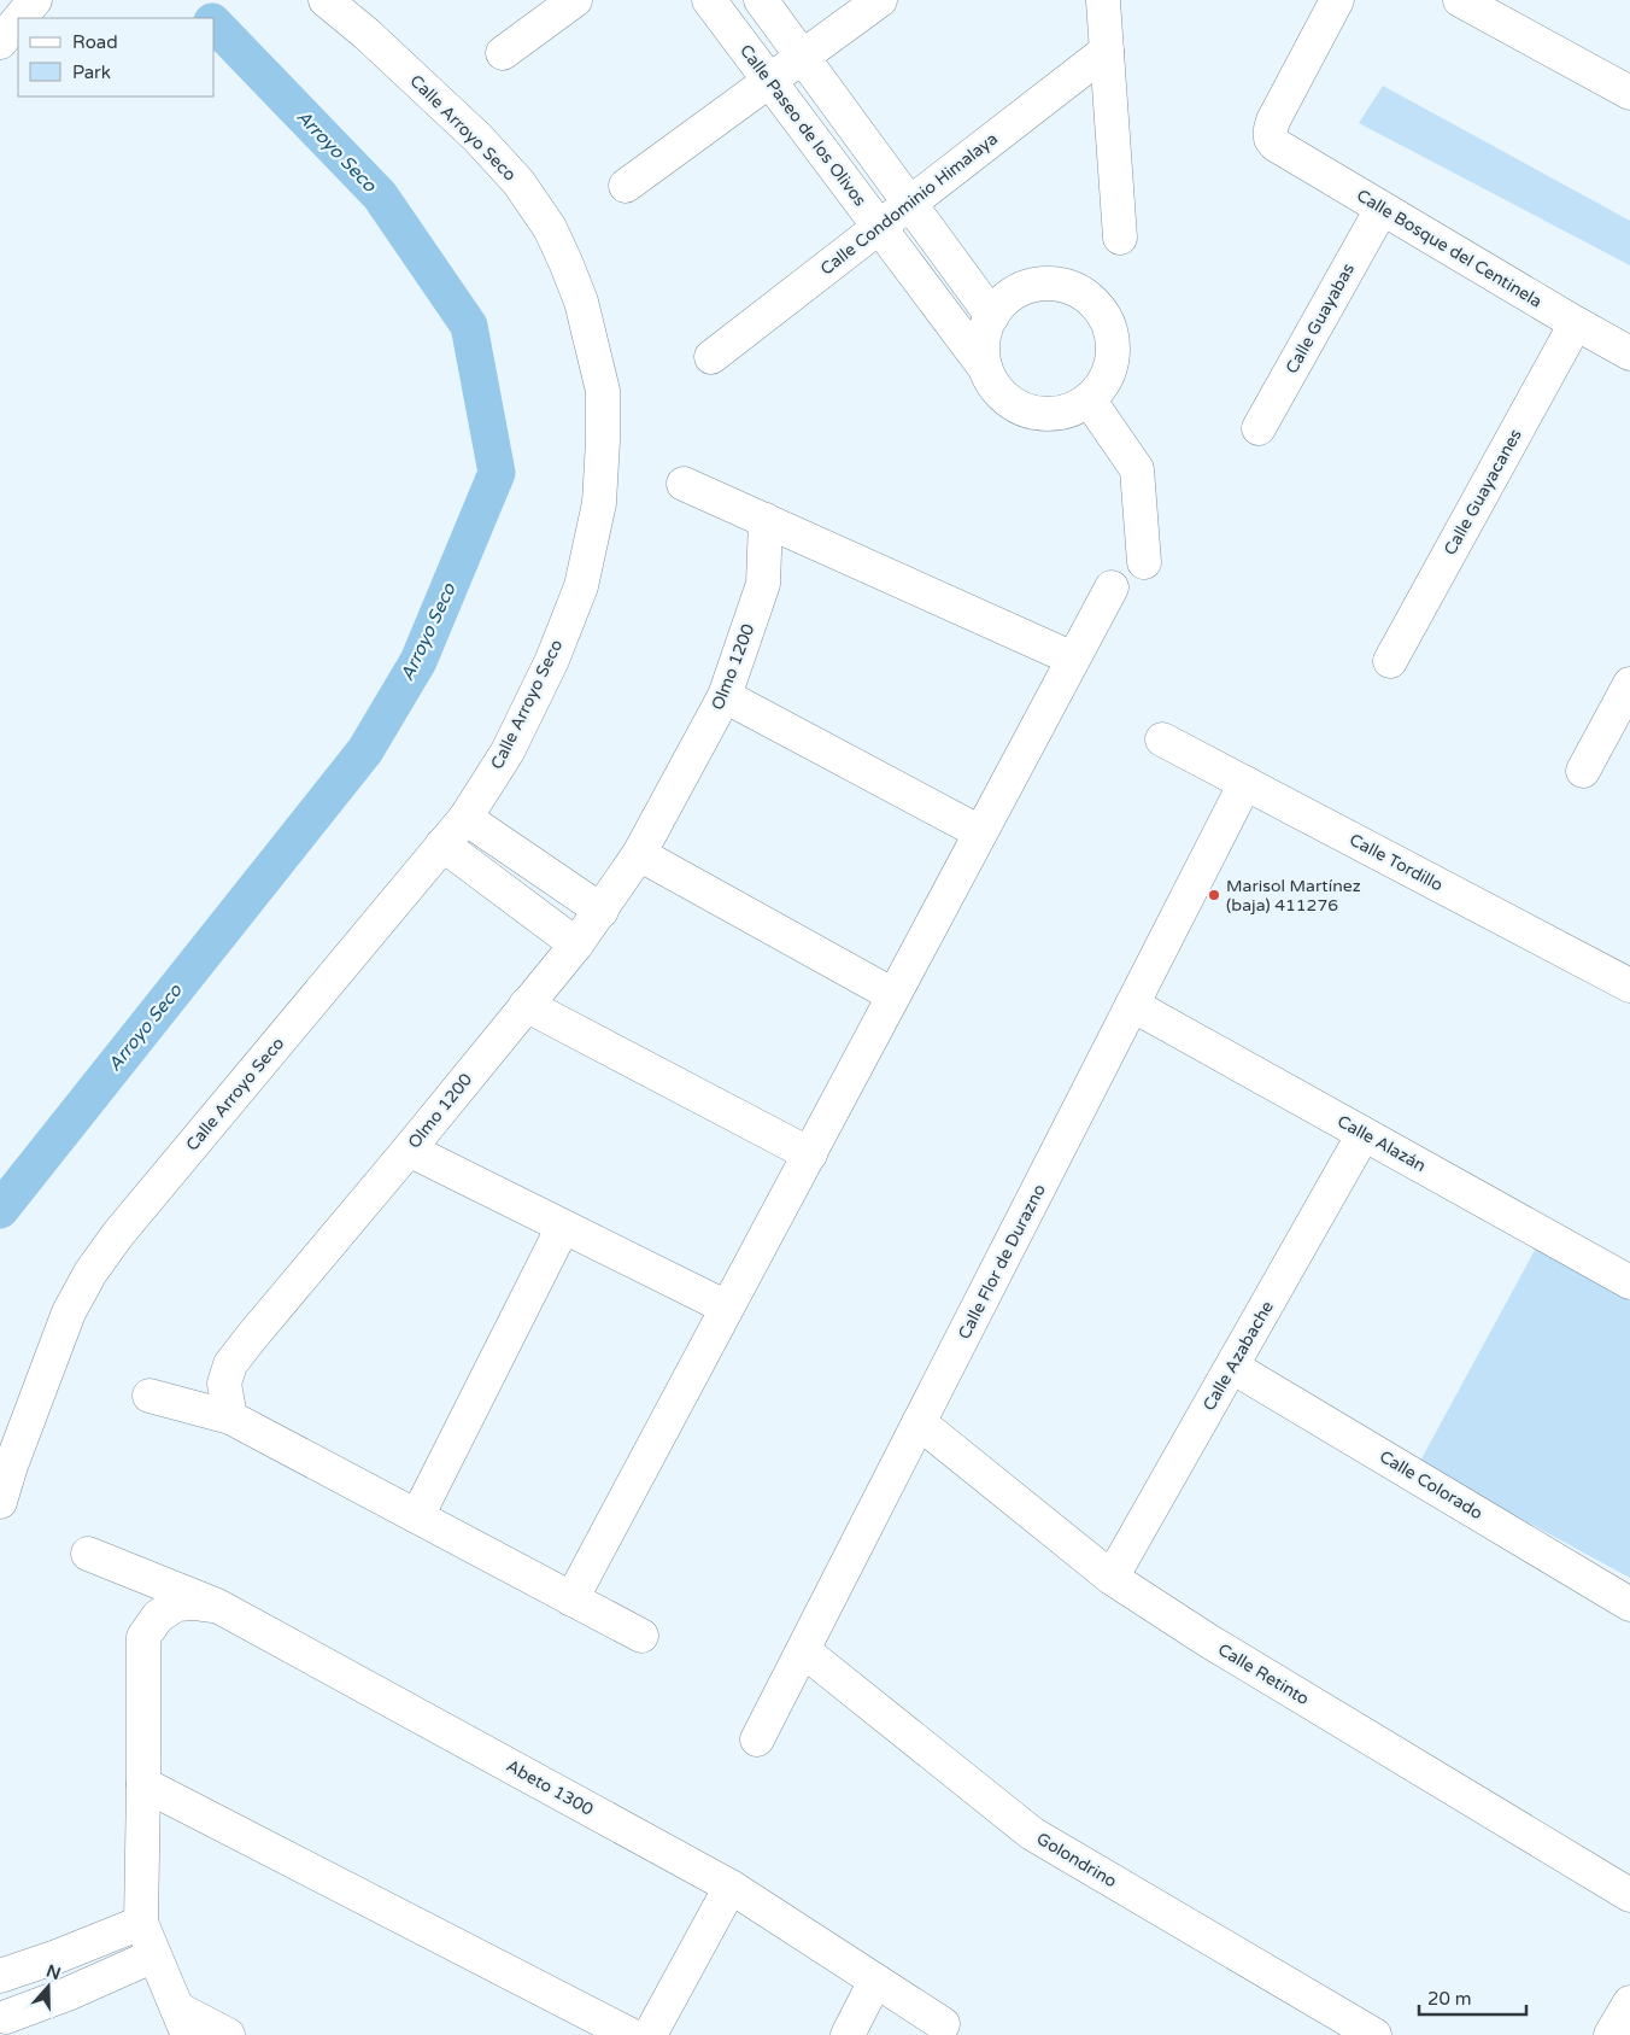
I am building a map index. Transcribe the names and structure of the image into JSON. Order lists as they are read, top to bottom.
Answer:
{
  "streets": {
    "street": [
      "Calle Paseo de los Olivos",
      "Calle Arroyo Seco",
      "Calle Condominio Himalaya",
      "Calle Bosque del Centinela",
      "Calle Guayabas",
      "Calle Guayacanes",
      "Olmo 1200",
      "Calle Tordillo",
      "Calle Alazán",
      "Calle Flor de Durazno",
      "Calle Azabache",
      "Calle Colorado",
      "Calle Retinto",
      "Abeto 1300",
      "Golondrino"
    ]
  },
  "crossings": [
    ["Calle Paseo de los Olivos", "Calle Condominio Himalaya"],
    ["Calle Bosque del Centinela", "Calle Guayabas"],
    ["Calle Bosque del Centinela", "Calle Guayacanes"],
    ["Calle Tordillo", "Calle Flor de Durazno"],
    ["Calle Alazán", "Calle Flor de Durazno"],
    ["Calle Alazán", "Calle Azabache"],
    ["Calle Flor de Durazno", "Calle Retinto"],
    ["Calle Flor de Durazno", "Golondrino"],
    ["Calle Azabache", "Calle Colorado"],
    ["Calle Azabache", "Calle Retinto"]
  ],
  "water": ["Arroyo Seco"],
  "places": ["Marisol Martínez (baja) 411276"],
  "legend": ["Road", "Park"],
  "scale_bar": "20 m",
  "north": "top"
}
